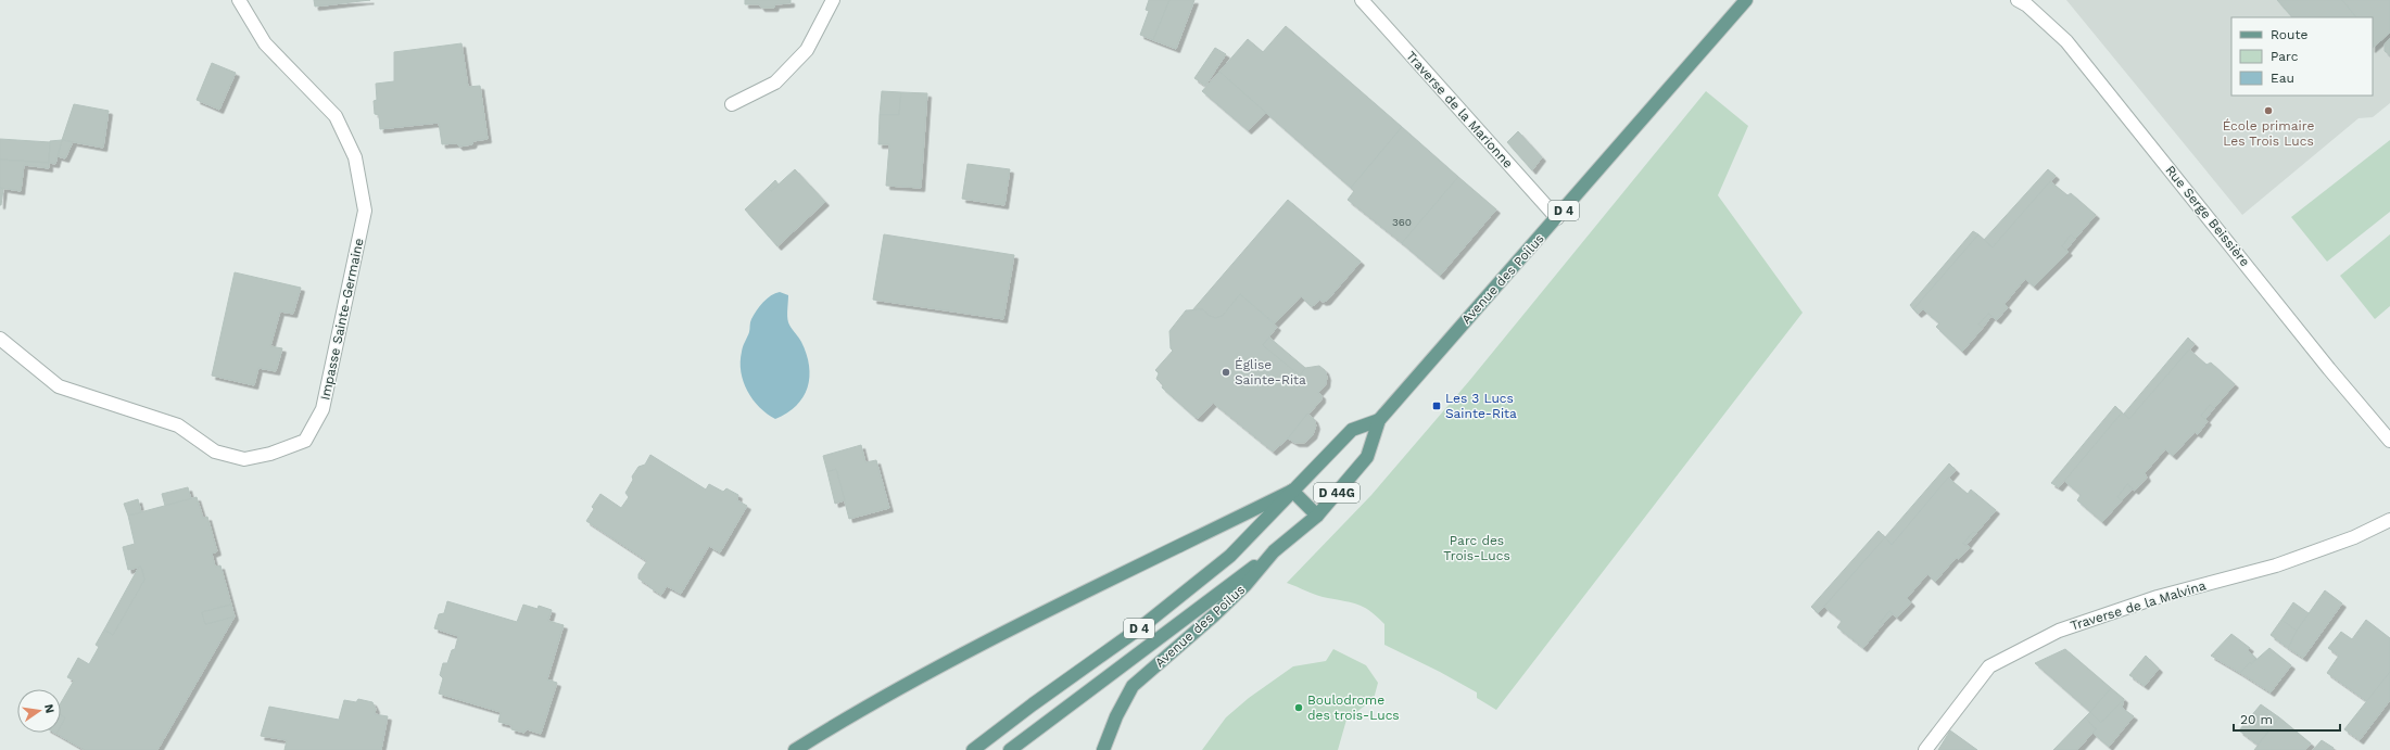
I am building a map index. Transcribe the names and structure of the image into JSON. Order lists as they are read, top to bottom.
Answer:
{
  "streets": {
    "main road": ["D 4", "Avenue des Poilus", "D 44G"],
    "street": [
      "Traverse de la Marionne",
      "Rue Serge Beissière",
      "Impasse Sainte-Germaine",
      "Traverse de la Malvina"
    ]
  },
  "crossings": [
    ["Traverse de la Marionne", "Avenue des Poilus"],
    ["D 4", "Avenue des Poilus"],
    ["D 4", "D 44G"],
    ["Avenue des Poilus", "D 44G"]
  ],
  "parks": ["Parc des Trois-Lucs"],
  "places": {
    "other": ["École primaire Les Trois Lucs", "Église Sainte-Rita", "Boulodrome des trois-Lucs"],
    "transit": ["Les 3 Lucs Sainte-Rita"]
  },
  "house_numbers": ["360"],
  "legend": ["Route", "Parc", "Eau"],
  "scale_bar": "20 m",
  "north": "right"
}
